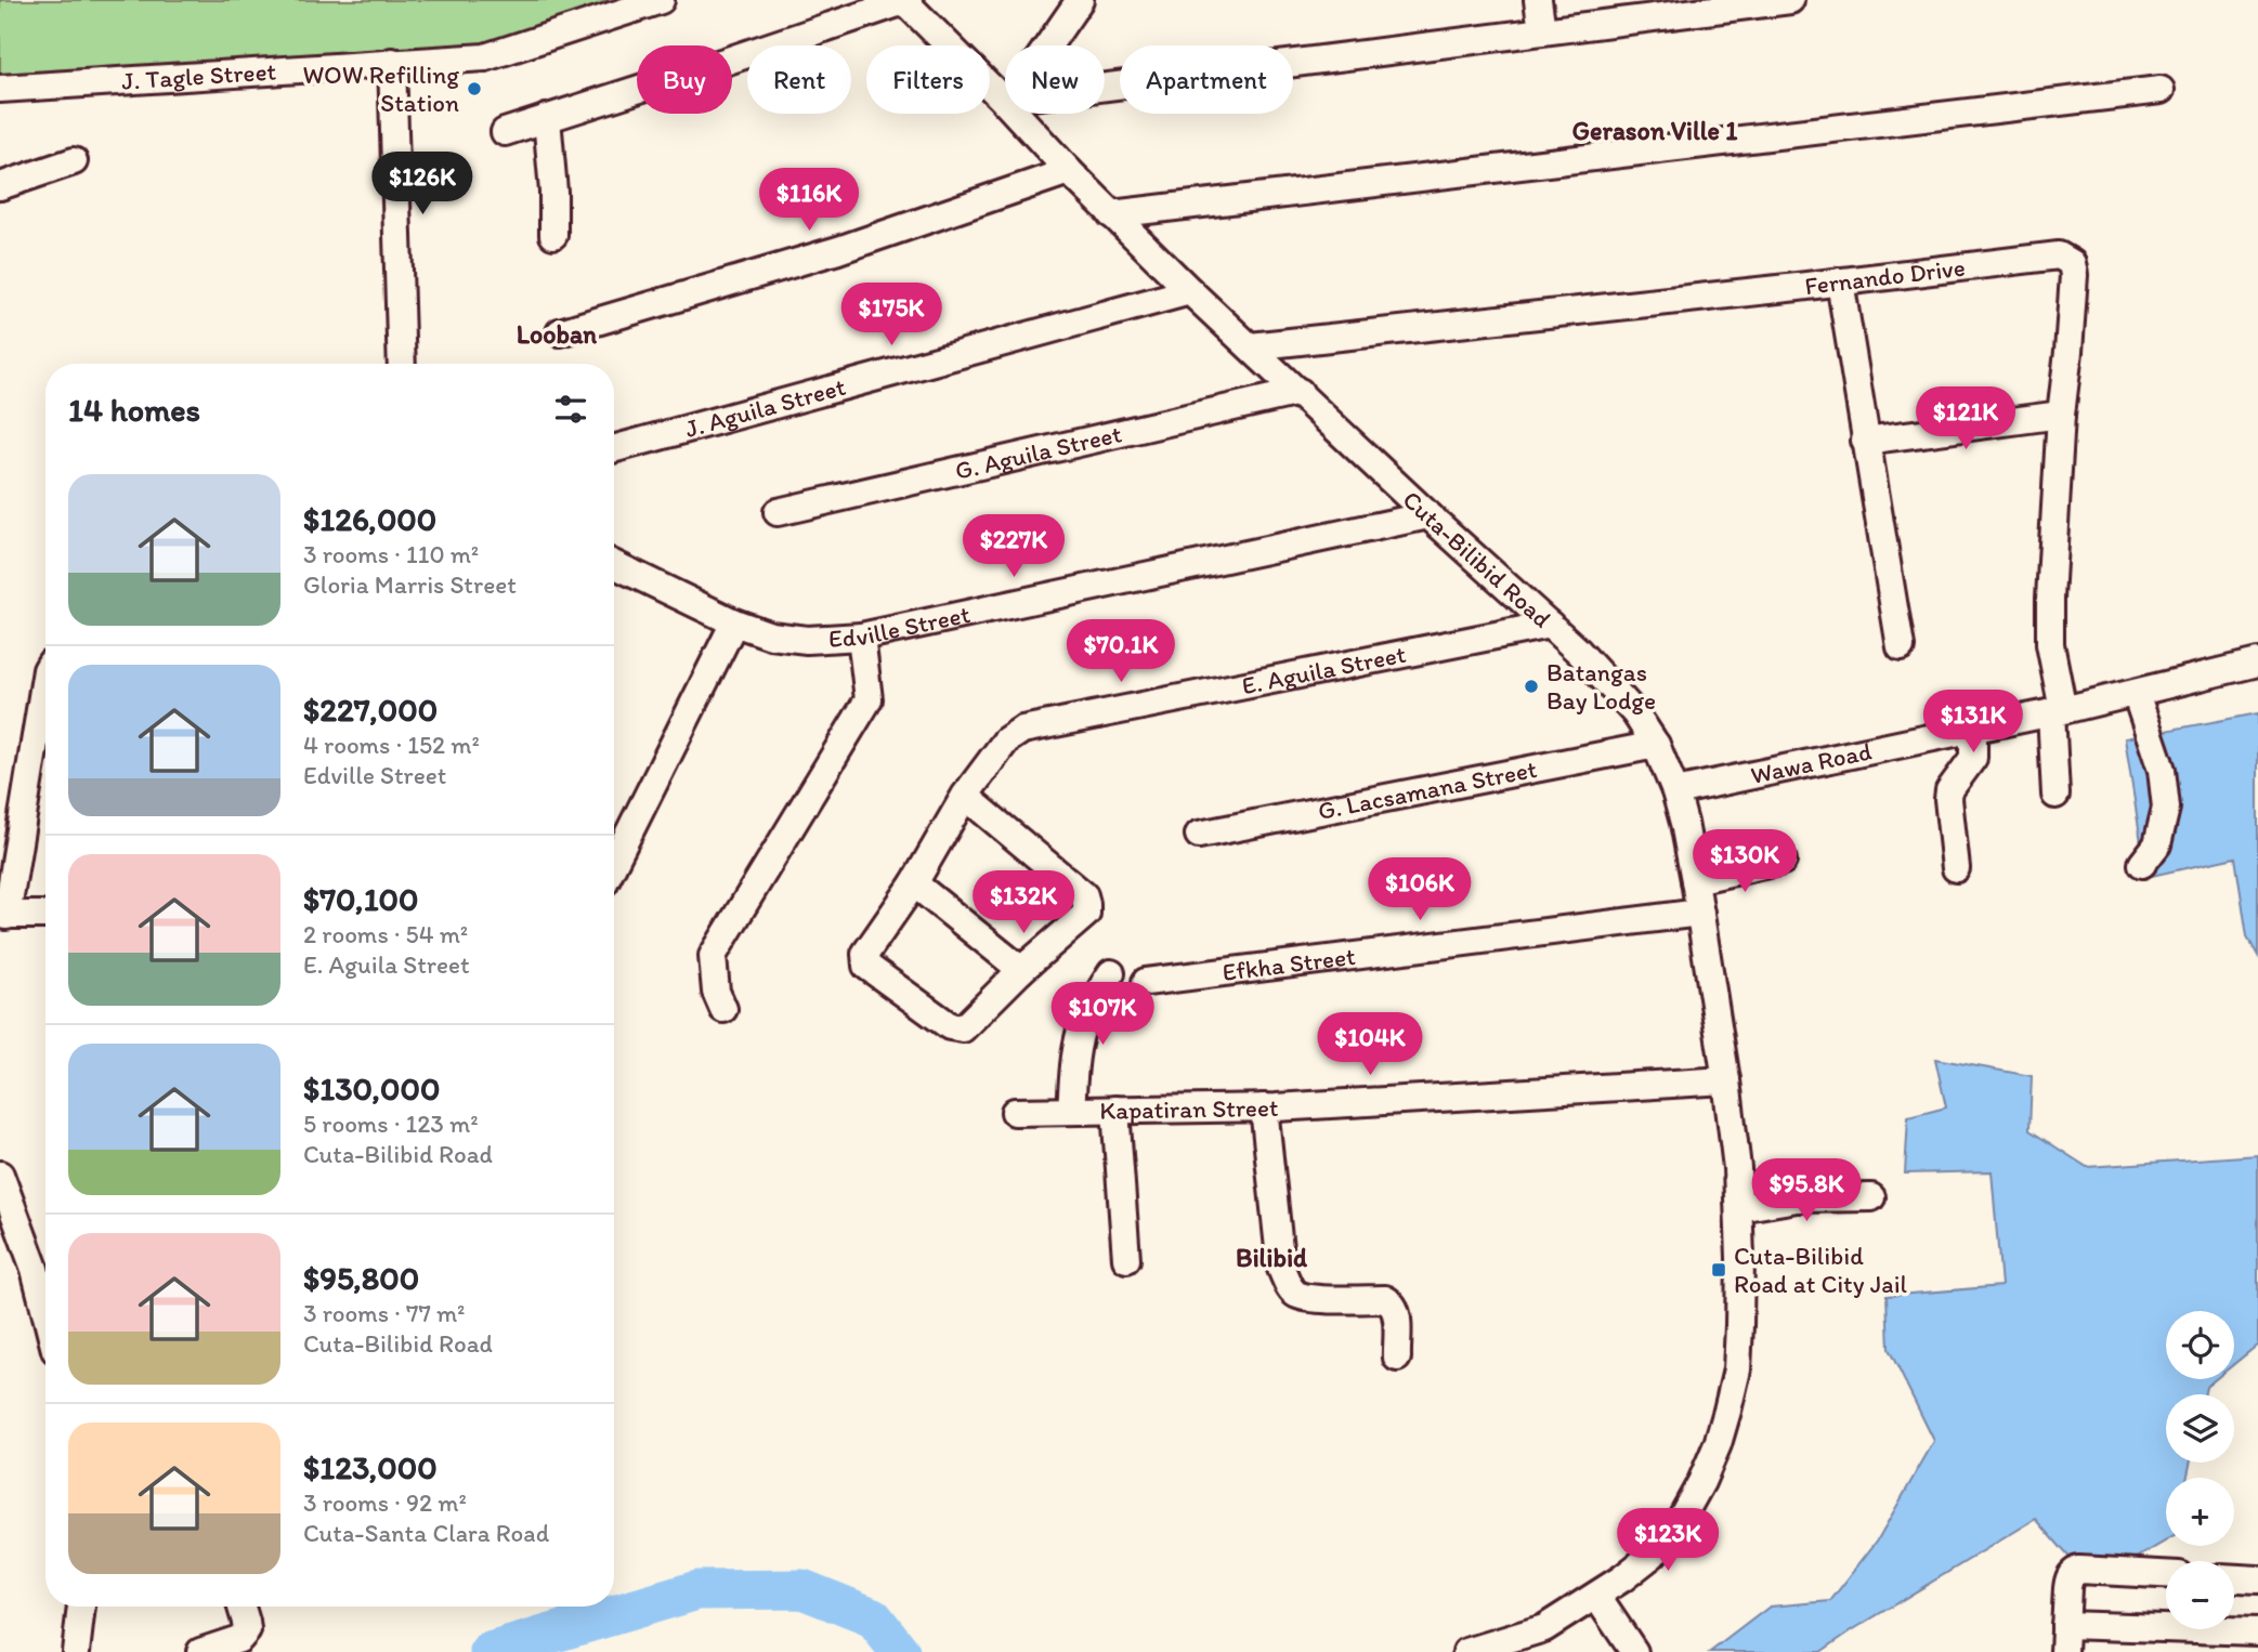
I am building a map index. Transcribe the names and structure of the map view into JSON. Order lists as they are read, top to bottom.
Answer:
{
  "streets": {
    "street": [
      "J. Tagle Street",
      "Fernando Drive",
      "J. Aguila Street",
      "G. Aguila Street",
      "Cuta-Bilibid Road",
      "Edville Street",
      "E. Aguila Street",
      "Wawa Road",
      "G. Lacsamana Street",
      "Efkha Street",
      "Kapatiran Street"
    ]
  },
  "crossings": [
    ["Fernando Drive", "Cuta-Bilibid Road"],
    ["Fernando Drive", "Wawa Road"],
    ["J. Aguila Street", "Cuta-Bilibid Road"],
    ["G. Aguila Street", "Cuta-Bilibid Road"],
    ["Cuta-Bilibid Road", "Edville Street"],
    ["Cuta-Bilibid Road", "E. Aguila Street"],
    ["Cuta-Bilibid Road", "Wawa Road"],
    ["Cuta-Bilibid Road", "G. Lacsamana Street"],
    ["Cuta-Bilibid Road", "Efkha Street"],
    ["Cuta-Bilibid Road", "Kapatiran Street"]
  ],
  "districts": ["Gerason Ville 1", "Looban", "Bilibid"],
  "places": {
    "other": ["WOW Refilling Station", "Batangas Bay Lodge"],
    "transit": ["Cuta-Bilibid Road at City Jail"]
  },
  "page": {
    "chip": [
      "Buy",
      "Rent",
      "Filters",
      "New",
      "Apartment"
    ],
    "price": [
      "$126K",
      "$116K",
      "$175K",
      "$121K",
      "$227K",
      "$70.1K",
      "$131K",
      "$130K",
      "$106K",
      "$132K",
      "$107K",
      "$104K",
      "$95.8K",
      "$123K"
    ],
    "heading": "14 homes",
    "list": [
      {
        "name": "$126,000",
        "note": "3 rooms · 110 m² · Gloria Marris Street"
      },
      {
        "name": "$227,000",
        "note": "4 rooms · 152 m² · Edville Street"
      },
      {
        "name": "$70,100",
        "note": "2 rooms · 54 m² · E. Aguila Street"
      },
      {
        "name": "$130,000",
        "note": "5 rooms · 123 m² · Cuta-Bilibid Road"
      },
      {
        "name": "$95,800",
        "note": "3 rooms · 77 m² · Cuta-Bilibid Road"
      },
      {
        "name": "$123,000",
        "note": "3 rooms · 92 m² · Cuta-Santa Clara Road"
      }
    ],
    "map_buttons": ["+", "−"]
  }
}
